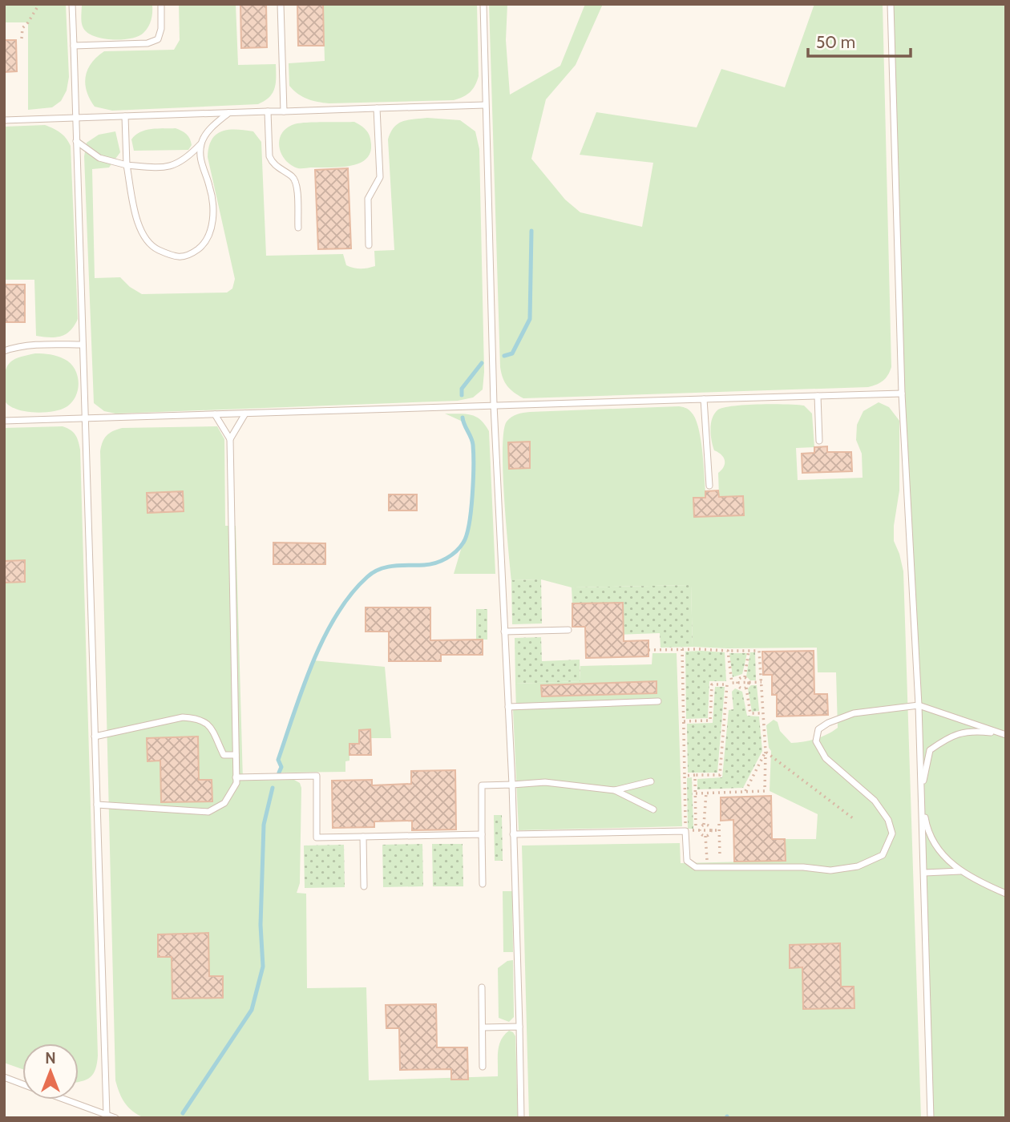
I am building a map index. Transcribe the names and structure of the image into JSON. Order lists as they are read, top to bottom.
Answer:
{
  "scale_bar": "50 m",
  "north": "top"
}
